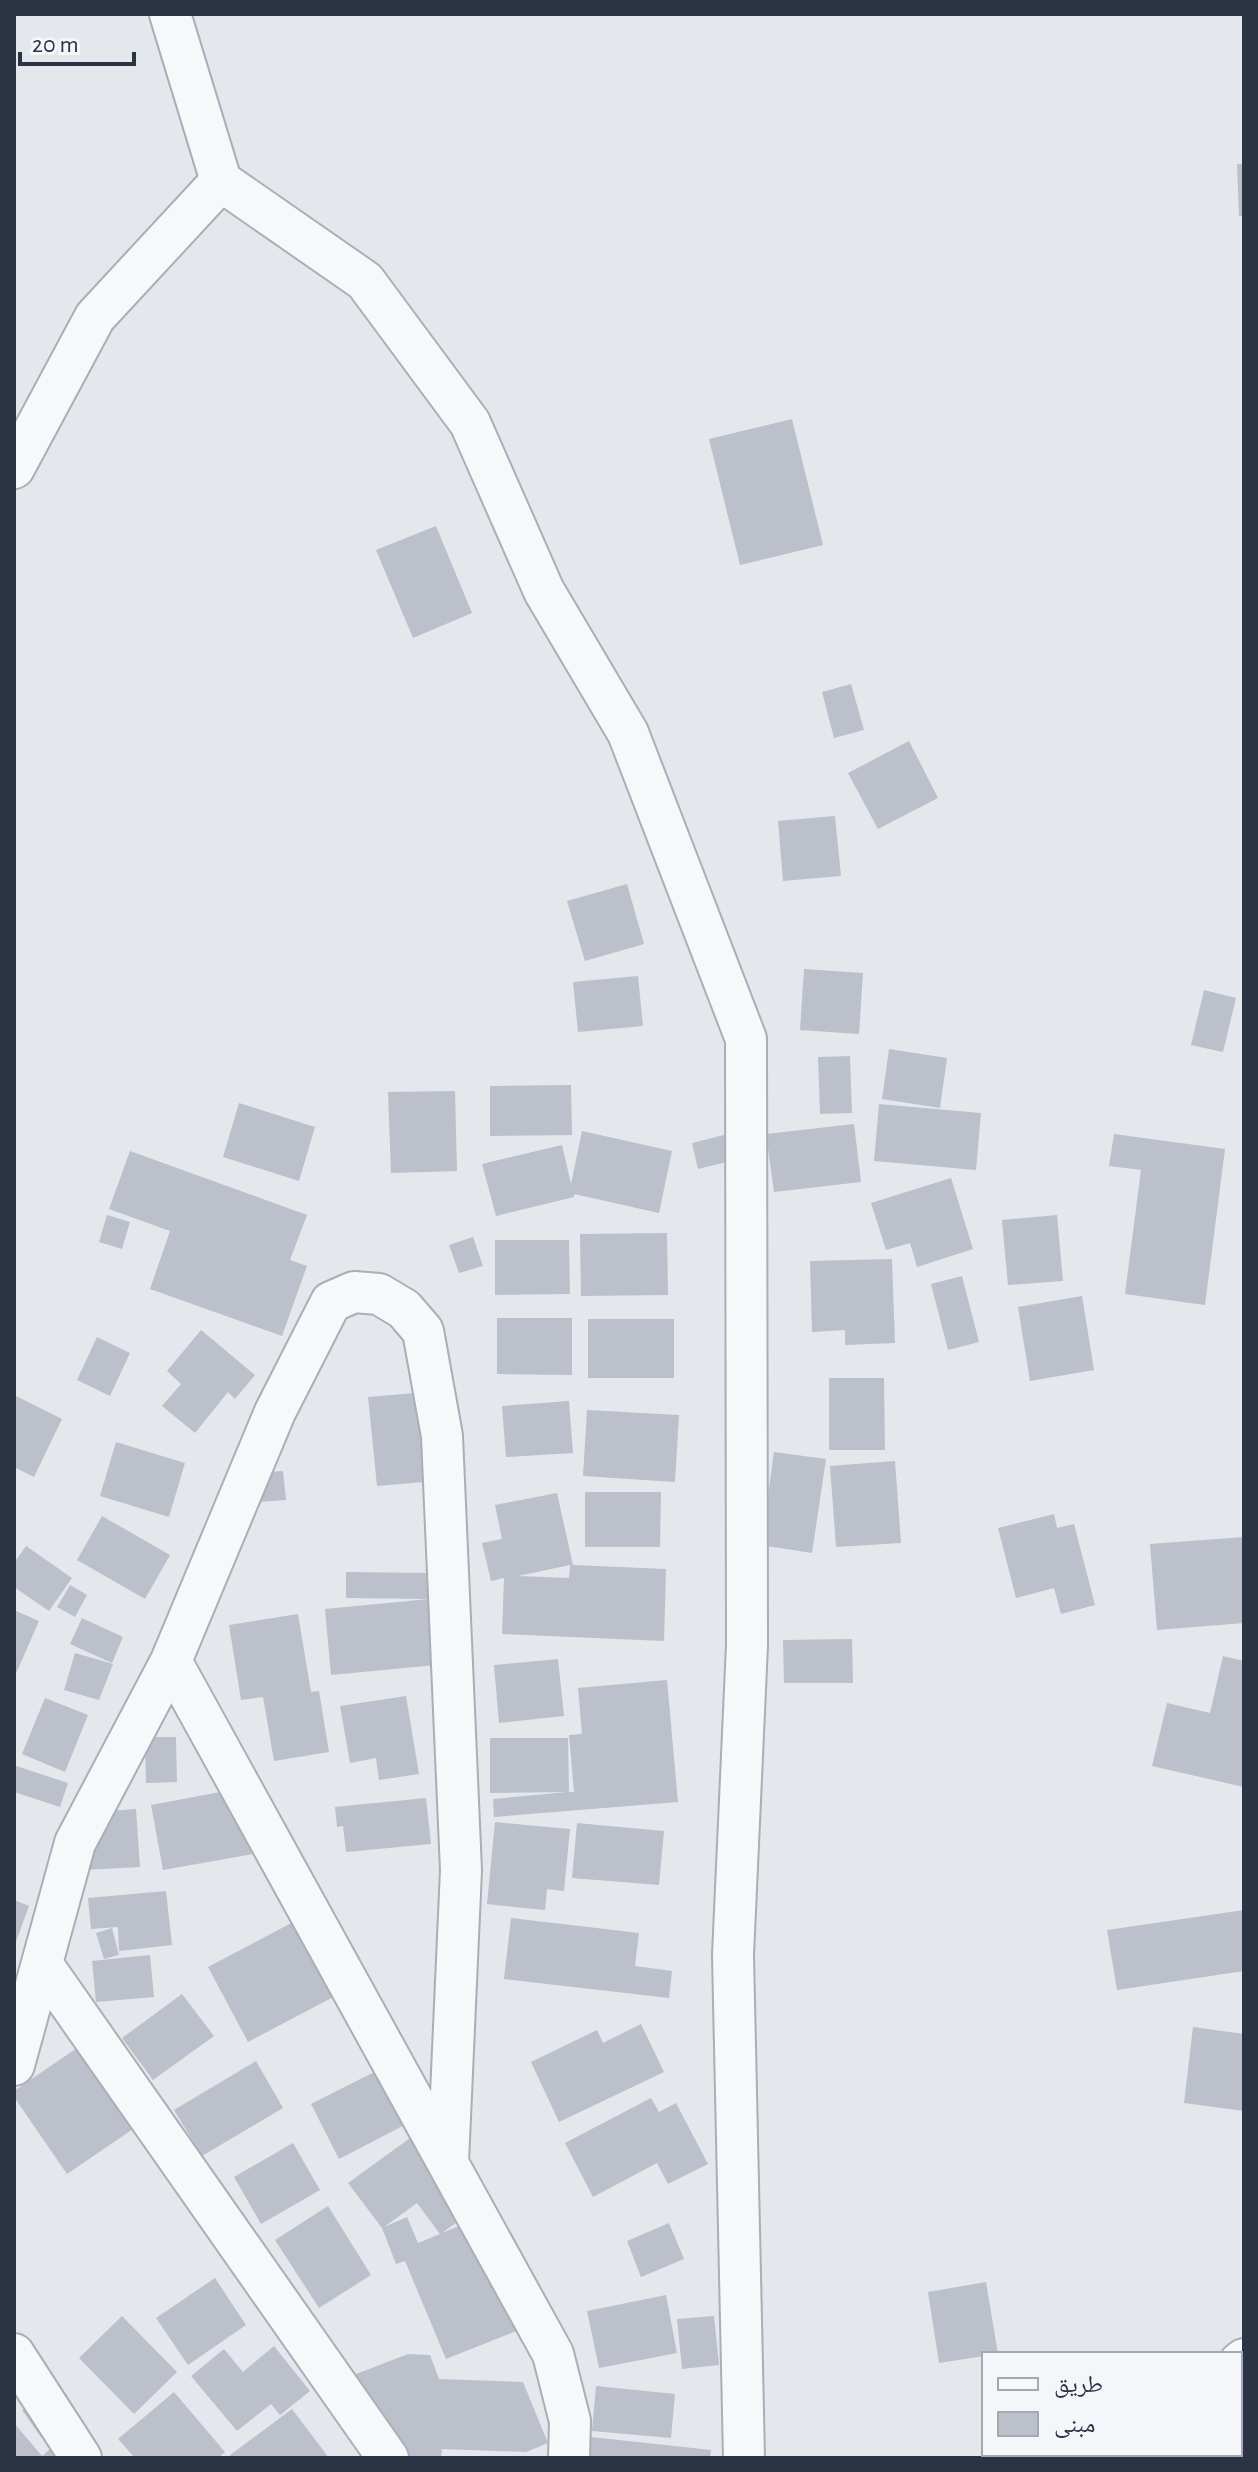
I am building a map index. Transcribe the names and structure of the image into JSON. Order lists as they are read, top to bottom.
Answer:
{
  "legend": ["طريق", "مبنى"],
  "scale_bar": "20 m"
}
